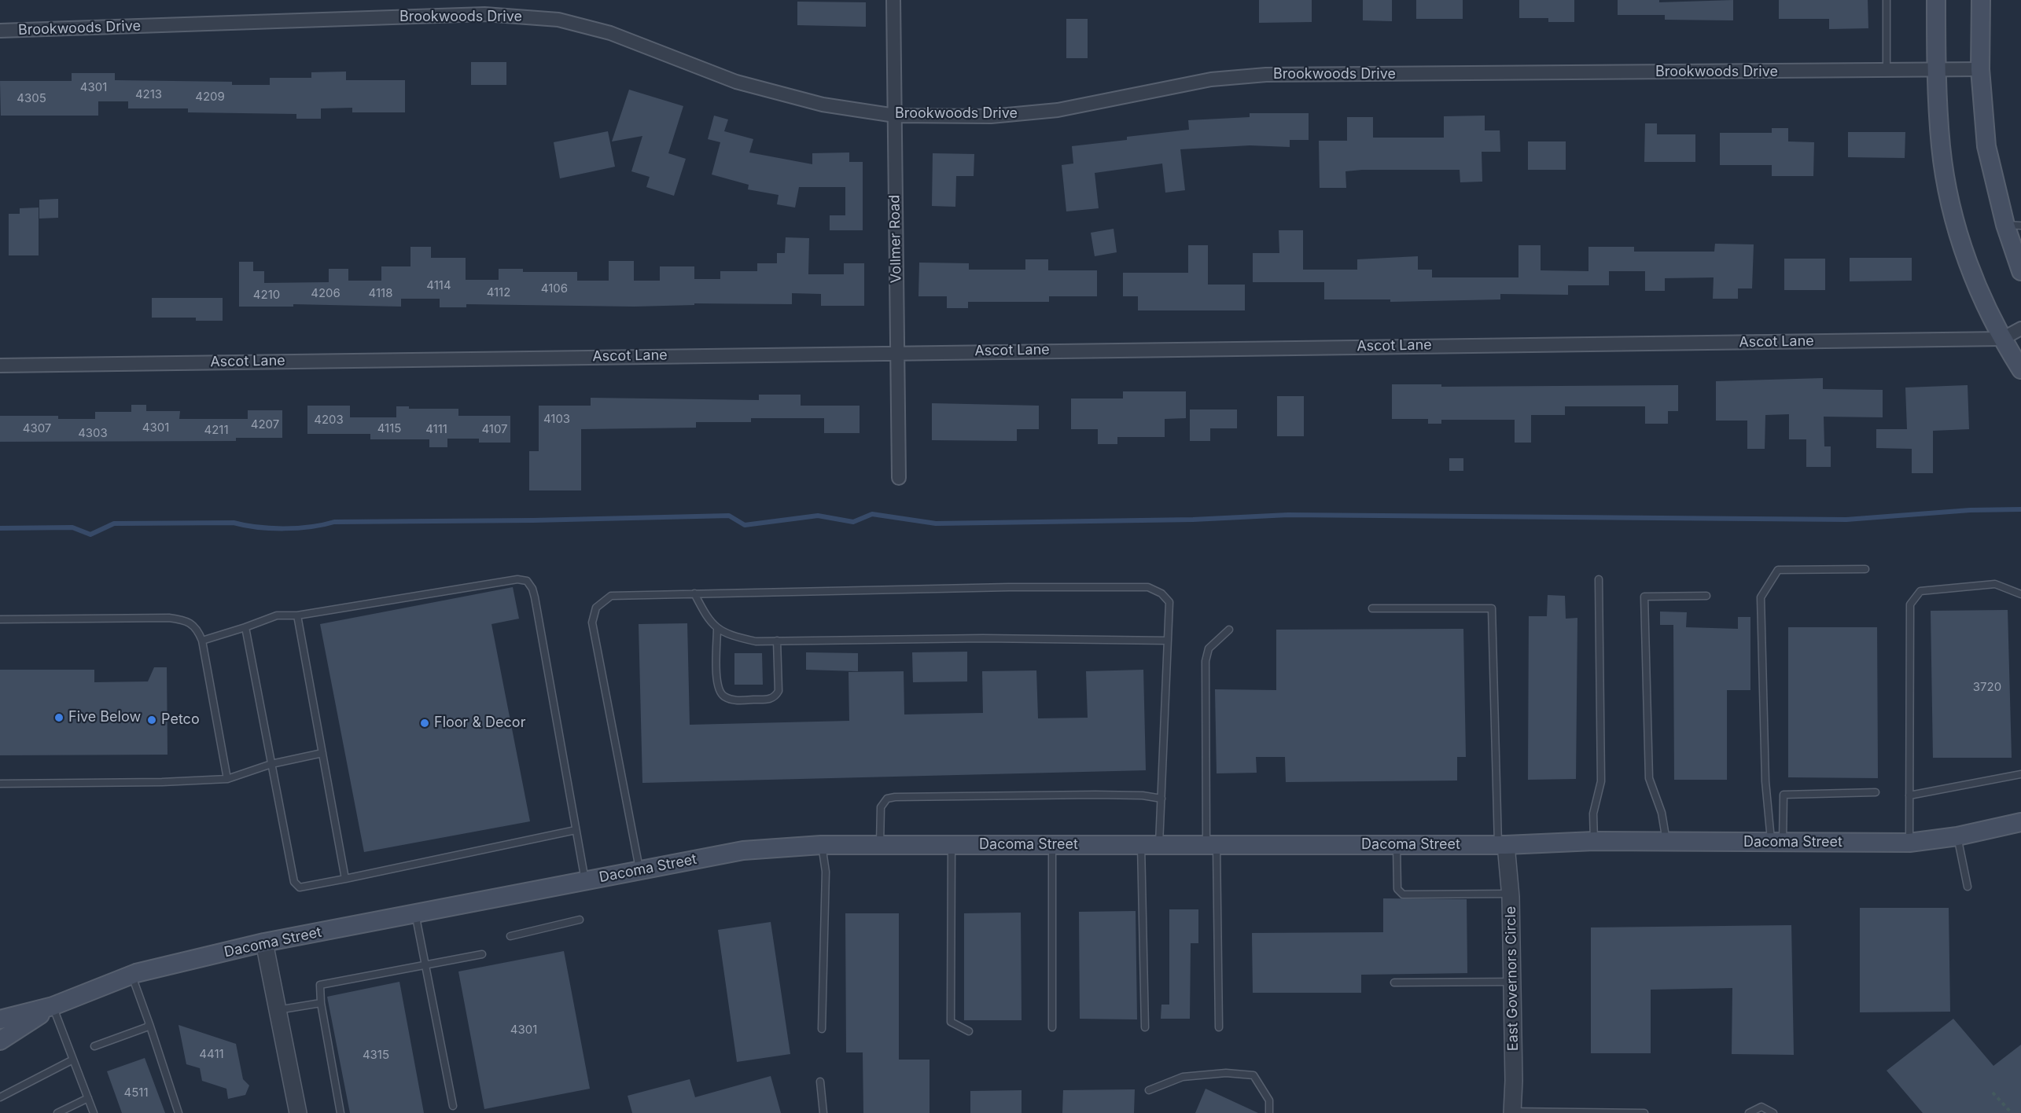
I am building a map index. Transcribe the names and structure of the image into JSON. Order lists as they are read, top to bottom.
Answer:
{
  "streets": {
    "main road": ["Dacoma Street"],
    "street": [
      "Brookwoods Drive",
      "Vollmer Road",
      "Ascot Lane",
      "East Governors Circle"
    ]
  },
  "crossings": [
    ["Brookwoods Drive", "Vollmer Road"],
    ["Vollmer Road", "Ascot Lane"],
    ["Dacoma Street", "East Governors Circle"]
  ],
  "places": ["Five Below", "Petco", "Floor & Decor"],
  "house_numbers": [
    "4301",
    "4213",
    "4209",
    "4305",
    "4114",
    "4106",
    "4112",
    "4206",
    "4118",
    "4210",
    "4103",
    "4203",
    "4207",
    "4301",
    "4307",
    "4115",
    "4111",
    "4107",
    "4211",
    "4303",
    "3720",
    "4301",
    "4411",
    "4315",
    "4511"
  ]
}
